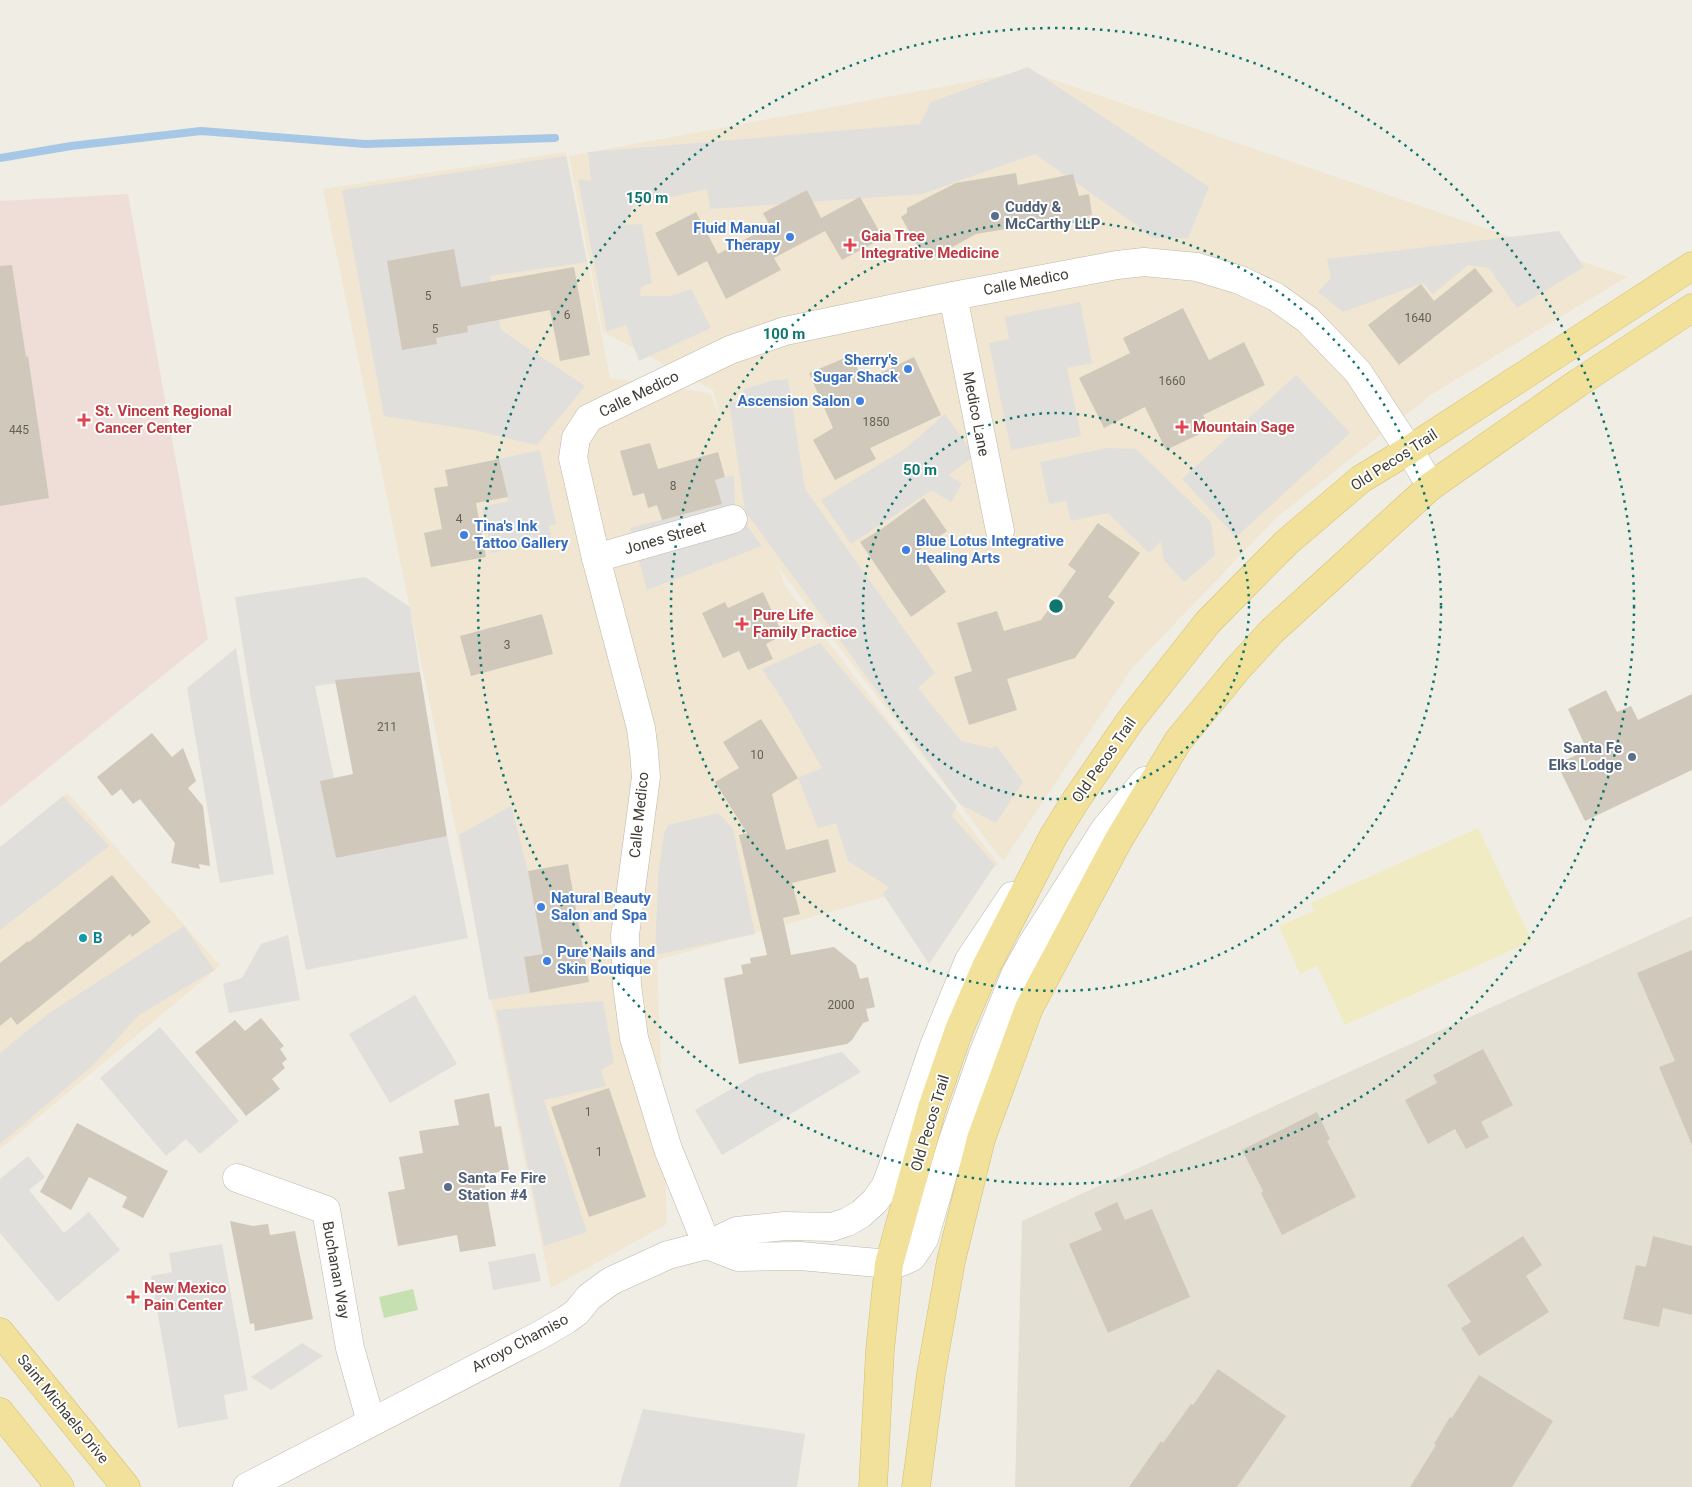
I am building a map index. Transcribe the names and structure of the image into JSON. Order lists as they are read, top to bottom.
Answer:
{
  "streets": {
    "main road": ["Old Pecos Trail", "Saint Michaels Drive"],
    "street": [
      "Calle Medico",
      "Medico Lane",
      "Jones Street",
      "Buchanan Way",
      "Arroyo Chamiso"
    ]
  },
  "crossings": [
    ["Calle Medico", "Medico Lane"],
    ["Calle Medico", "Old Pecos Trail"],
    ["Calle Medico", "Jones Street"],
    ["Calle Medico", "Arroyo Chamiso"],
    ["Old Pecos Trail", "Arroyo Chamiso"],
    ["Buchanan Way", "Arroyo Chamiso"]
  ],
  "places": {
    "other": [
      "Cuddy & McCarthy LLP",
      "Fluid Manual Therapy",
      "Sherry's Sugar Shack",
      "Ascension Salon",
      "Tina's Ink Tattoo Gallery",
      "Blue Lotus Integrative Healing Arts",
      "Santa Fe Elks Lodge",
      "Natural Beauty Salon and Spa",
      "B",
      "Pure Nails and Skin Boutique",
      "Santa Fe Fire Station #4"
    ],
    "health": [
      "Gaia Tree Integrative Medicine",
      "St. Vincent Regional Cancer Center",
      "Mountain Sage",
      "Pure Life Family Practice",
      "New Mexico Pain Center"
    ]
  },
  "house_numbers": [
    "5",
    "6",
    "1640",
    "5",
    "1660",
    "1850",
    "445",
    "8",
    "4",
    "3",
    "211",
    "10",
    "2000",
    "1",
    "1"
  ],
  "rings": ["150 m", "100 m", "50 m"]
}
